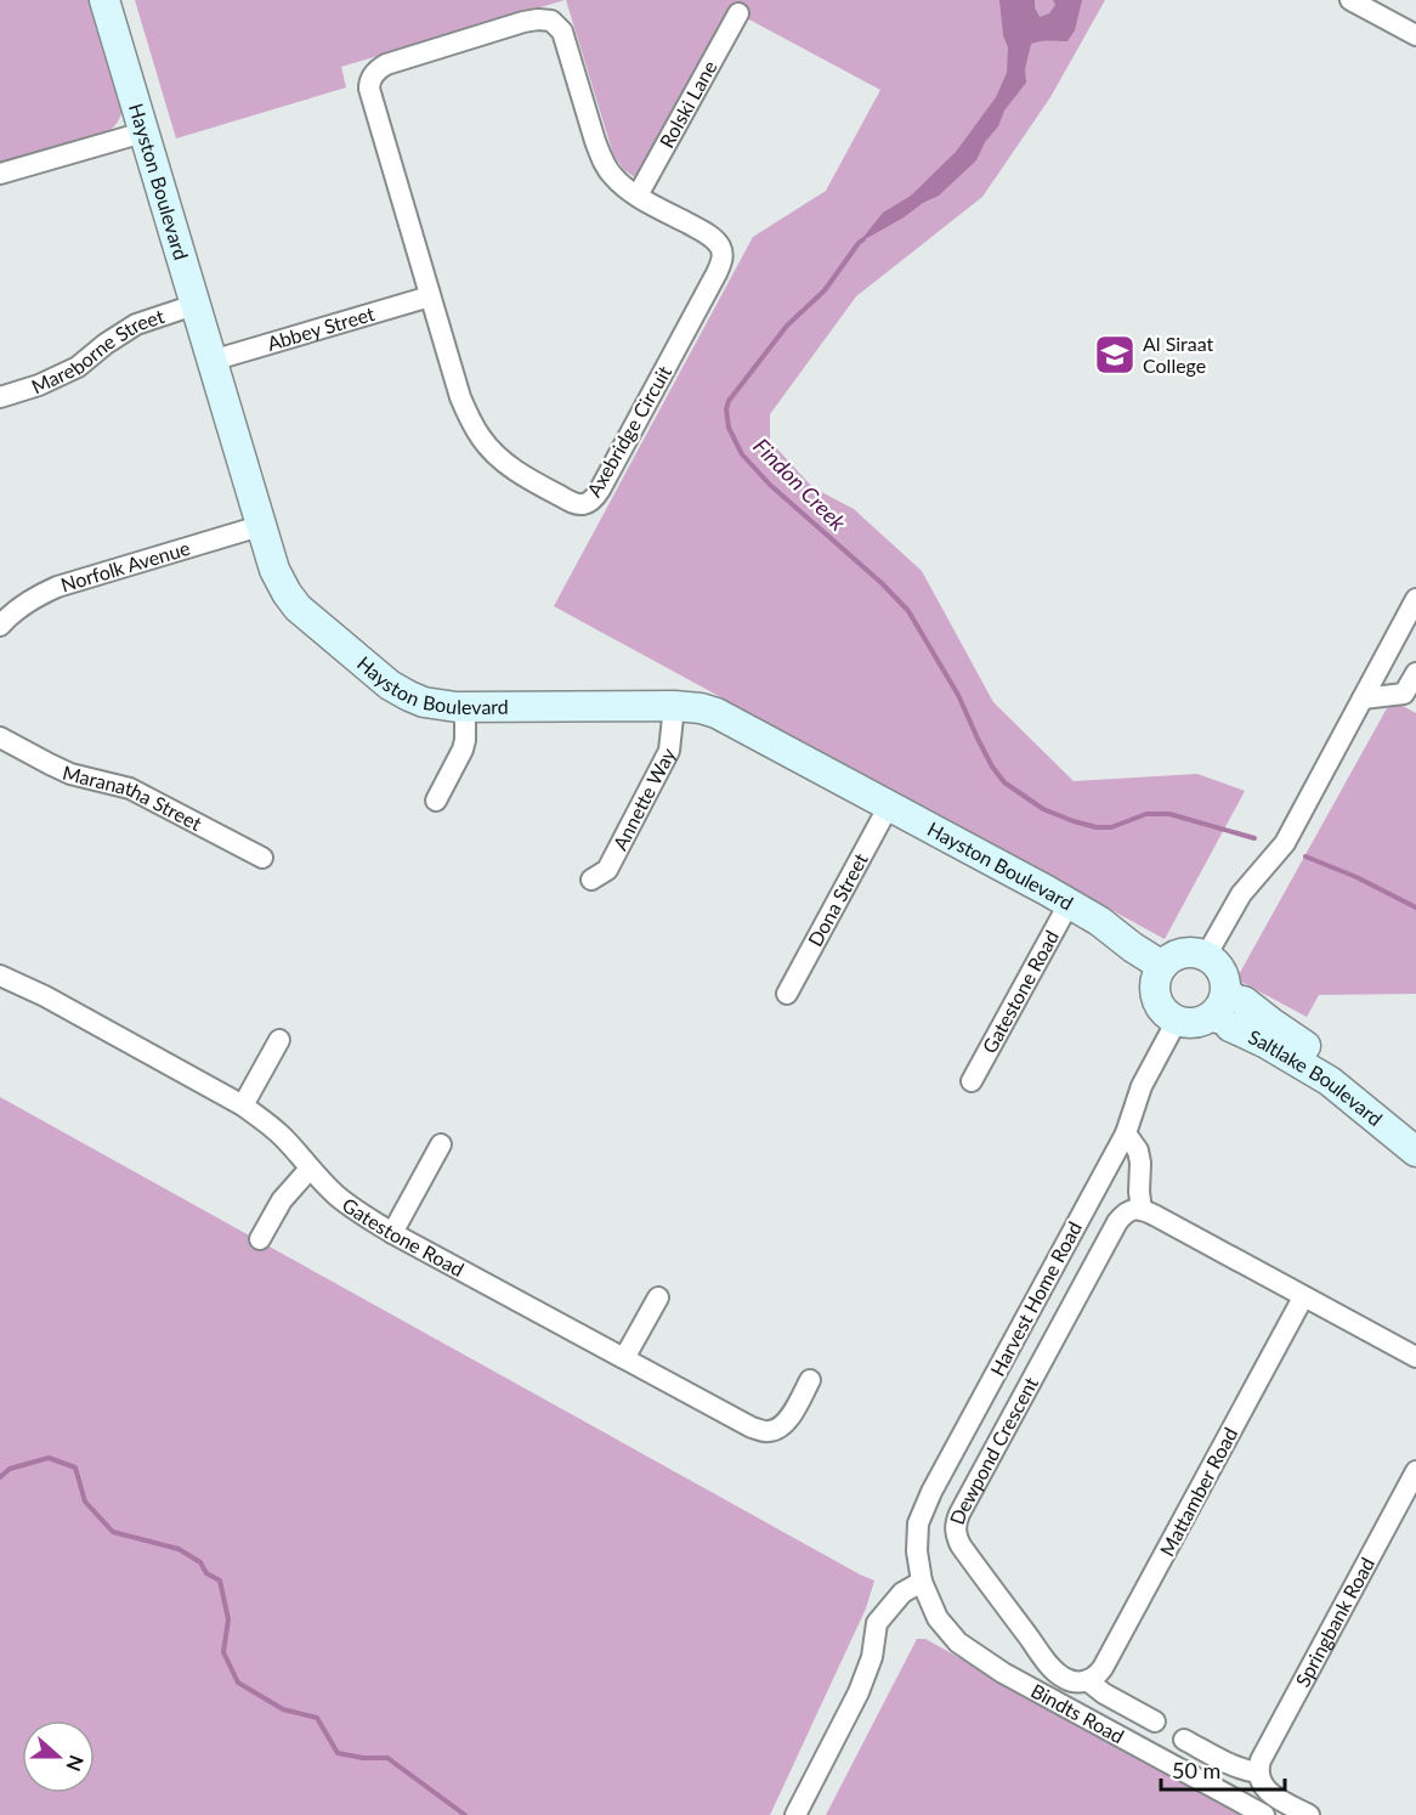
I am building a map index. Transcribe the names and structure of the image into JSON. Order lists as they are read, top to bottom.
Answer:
{
  "streets": {
    "street": [
      "Rolski Lane",
      "Hayston Boulevard",
      "Abbey Street",
      "Mareborne Street",
      "Axebridge Circuit",
      "Norfolk Avenue",
      "Maranatha Street",
      "Annette Way",
      "Dona Street",
      "Gatestone Road",
      "Saltlake Boulevard",
      "Harvest Home Road",
      "Dewpond Crescent",
      "Mattamber Road",
      "Springbank Road",
      "Bindts Road"
    ]
  },
  "crossings": [
    ["Rolski Lane", "Axebridge Circuit"],
    ["Hayston Boulevard", "Abbey Street"],
    ["Hayston Boulevard", "Mareborne Street"],
    ["Hayston Boulevard", "Norfolk Avenue"],
    ["Hayston Boulevard", "Annette Way"],
    ["Hayston Boulevard", "Dona Street"],
    ["Hayston Boulevard", "Gatestone Road"],
    ["Abbey Street", "Axebridge Circuit"],
    ["Harvest Home Road", "Bindts Road"],
    ["Dewpond Crescent", "Mattamber Road"]
  ],
  "water": ["Findon Creek"],
  "places": {
    "school or university": ["Al Siraat College"]
  },
  "scale_bar": "50 m",
  "north": "right"
}
